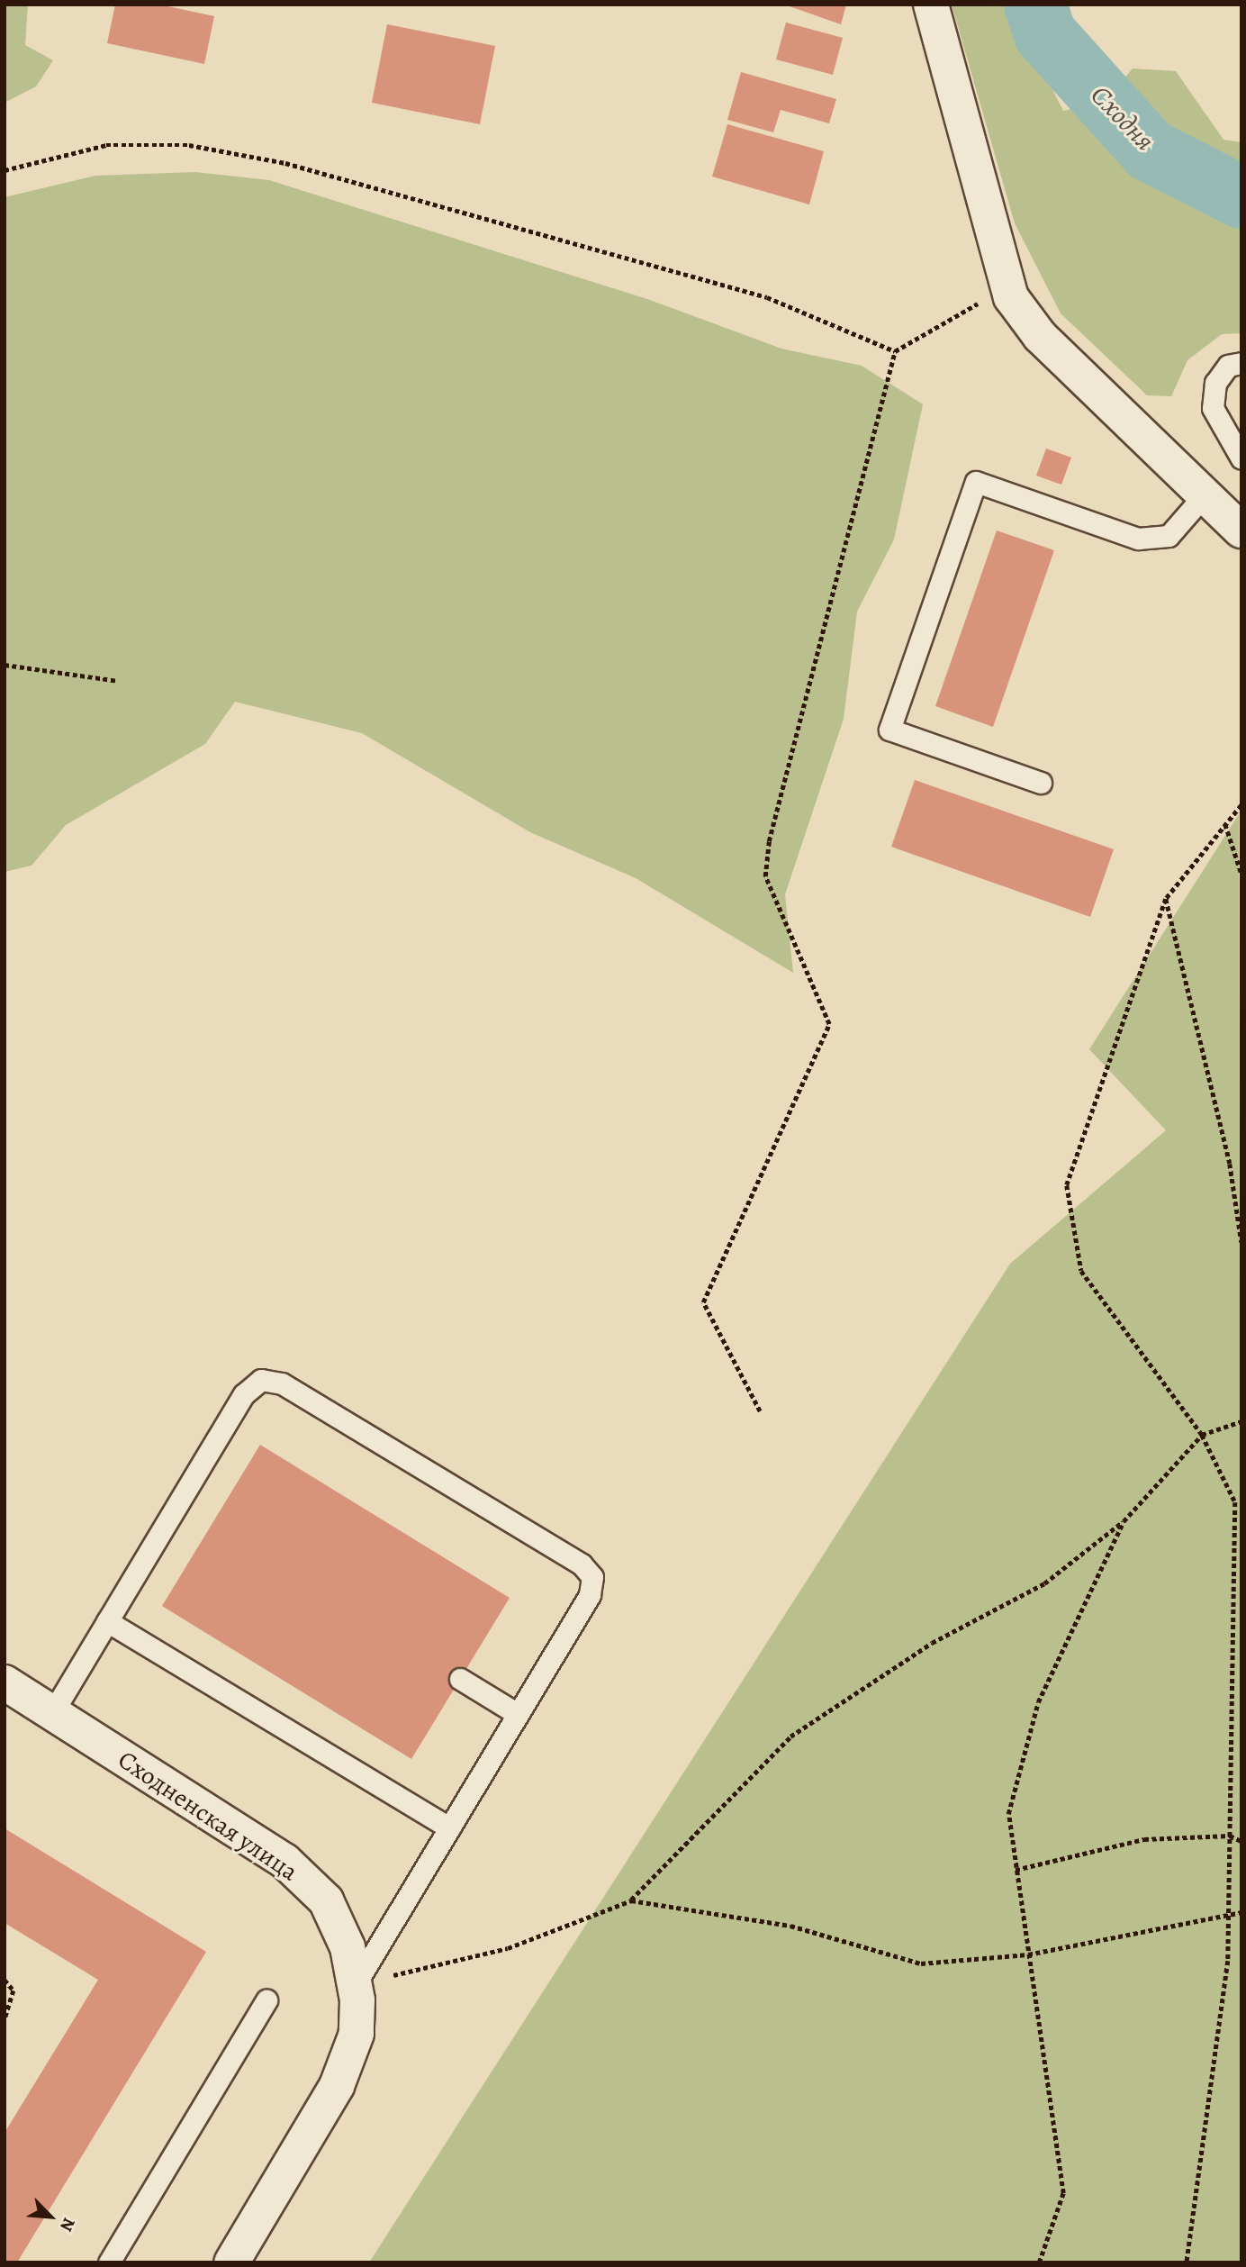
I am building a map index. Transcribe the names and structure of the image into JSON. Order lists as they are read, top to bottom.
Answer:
{
  "streets": {
    "street": ["Сходненская улица"]
  },
  "water": ["Сходня"],
  "north": "bottom right"
}
